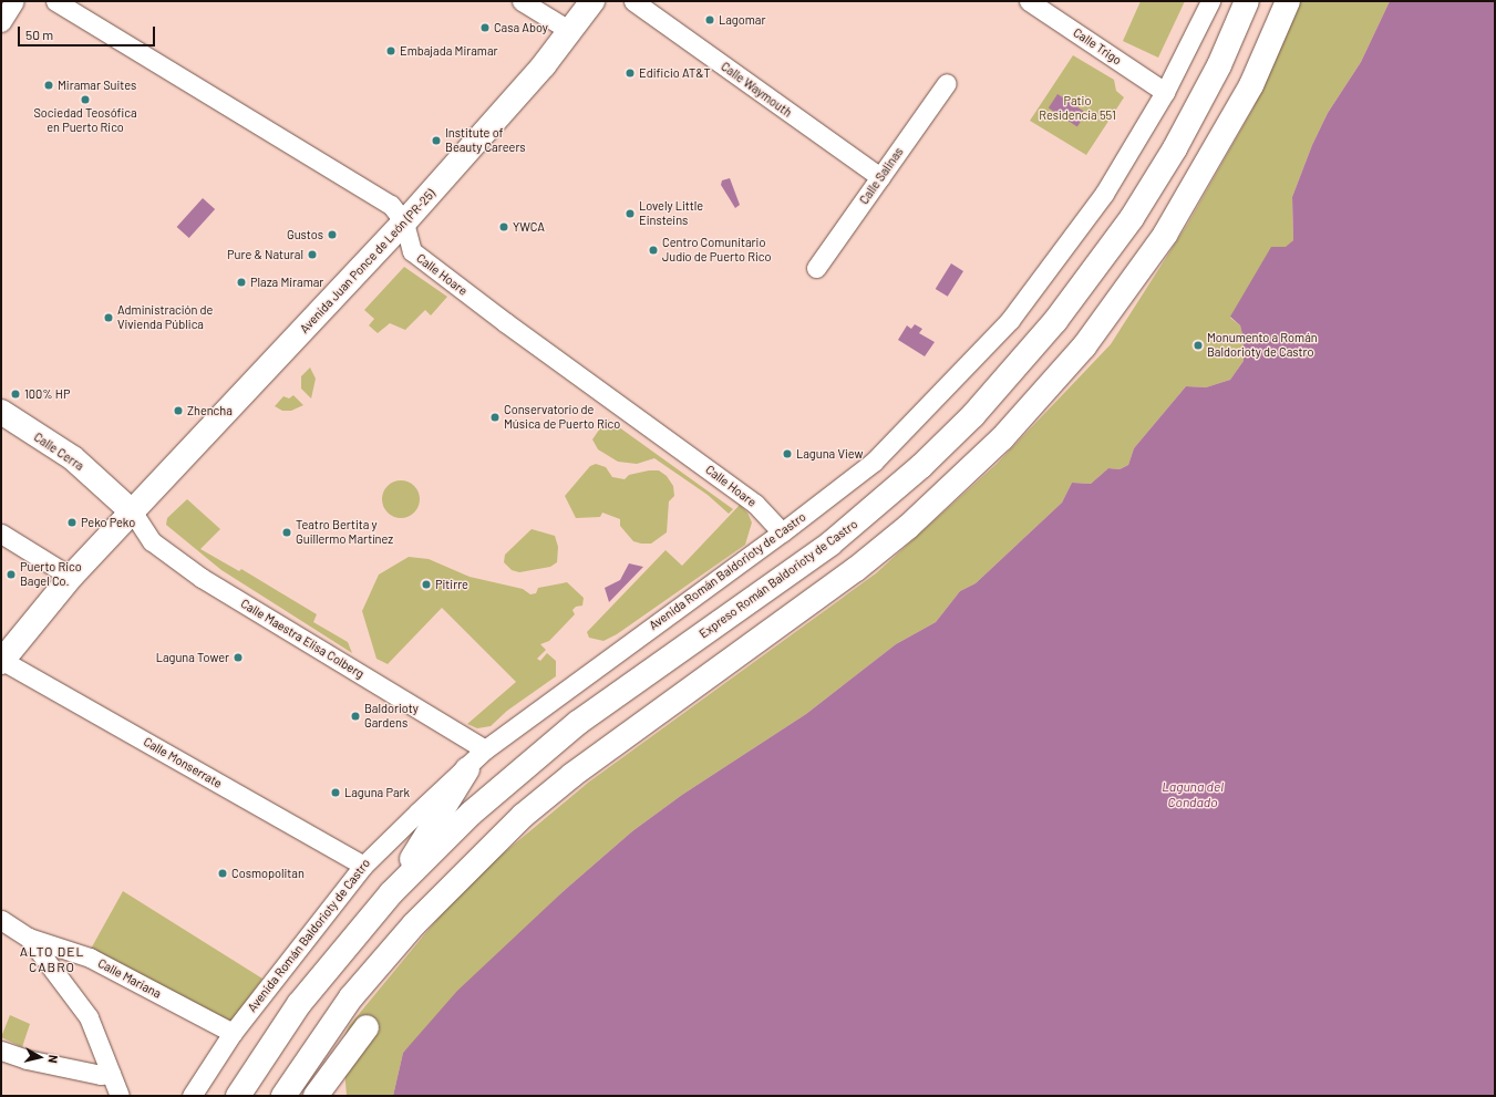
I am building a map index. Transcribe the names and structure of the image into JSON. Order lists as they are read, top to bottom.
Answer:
{
  "streets": {
    "main road": ["Avenida Juan Ponce de León (PR-25)", "Calle Cerra", "Expreso Román Baldorioty de Castro"],
    "street": [
      "Calle Trigo",
      "Calle Waymouth",
      "Calle Salinas",
      "Calle Hoare",
      "Avenida Román Baldorioty de Castro",
      "Calle Maestra Elisa Colberg",
      "Calle Monserrate",
      "Calle Mariana"
    ]
  },
  "crossings": [
    ["Calle Trigo", "Avenida Román Baldorioty de Castro"],
    ["Calle Waymouth", "Calle Salinas"],
    ["Avenida Juan Ponce de León (PR-25)", "Calle Hoare"],
    ["Avenida Juan Ponce de León (PR-25)", "Calle Cerra"],
    ["Avenida Juan Ponce de León (PR-25)", "Calle Maestra Elisa Colberg"],
    ["Avenida Juan Ponce de León (PR-25)", "Calle Monserrate"],
    ["Calle Hoare", "Avenida Román Baldorioty de Castro"],
    ["Calle Cerra", "Calle Maestra Elisa Colberg"],
    ["Avenida Román Baldorioty de Castro", "Calle Maestra Elisa Colberg"],
    ["Avenida Román Baldorioty de Castro", "Calle Monserrate"],
    ["Avenida Román Baldorioty de Castro", "Calle Mariana"]
  ],
  "districts": ["ALTO DEL CABRO"],
  "water": ["Laguna del Condado"],
  "parks": ["Patio Residencia 551"],
  "places": [
    "Lagomar",
    "Casa Aboy",
    "Embajada Miramar",
    "Edificio AT&T",
    "Miramar Suites",
    "Sociedad Teosófica en Puerto Rico",
    "Institute of Beauty Careers",
    "Lovely Little Einsteins",
    "YWCA",
    "Gustos",
    "Centro Comunitario Judío de Puerto Rico",
    "Pure & Natural",
    "Plaza Miramar",
    "Administración de Vivienda Pública",
    "Monumento a Román Baldorioty de Castro",
    "100% HP",
    "Zhencha",
    "Conservatorio de Música de Puerto Rico",
    "Laguna View",
    "Peko Peko",
    "Teatro Bertita y Guillermo Martínez",
    "Puerto Rico Bagel Co.",
    "Pitirre",
    "Laguna Tower",
    "Baldorioty Gardens",
    "Laguna Park",
    "Cosmopolitan"
  ],
  "scale_bar": "50 m",
  "north": "right"
}
